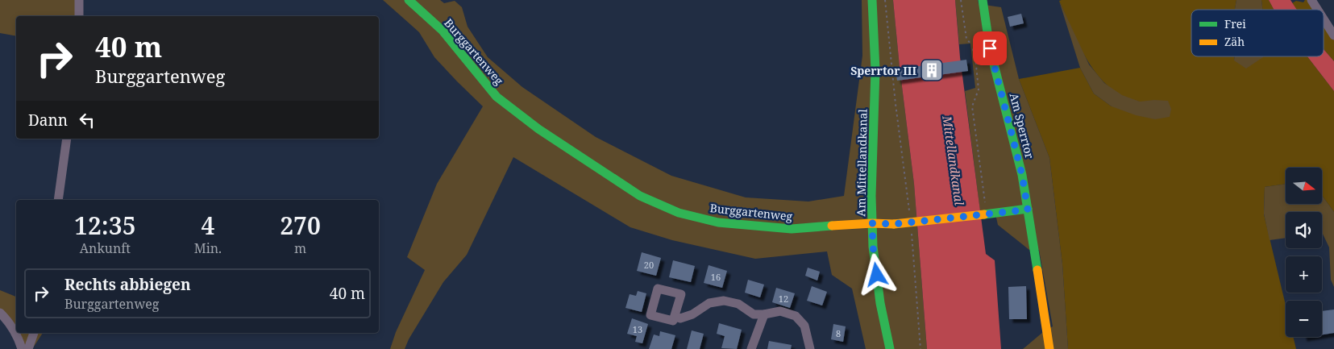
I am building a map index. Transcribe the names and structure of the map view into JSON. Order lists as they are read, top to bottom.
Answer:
{
  "streets": {
    "street": ["Burggartenweg", "Am Sperrtor", "Am Mittellandkanal"]
  },
  "crossings": [
    ["Burggartenweg", "Am Sperrtor"],
    ["Burggartenweg", "Am Mittellandkanal"]
  ],
  "water": ["Mittellandkanal"],
  "places": {
    "building": ["Sperrtor III"]
  },
  "house_numbers": [
    "20",
    "16",
    "12",
    "13",
    "8"
  ],
  "legend": ["Frei", "Zäh"],
  "north": "right",
  "page": {
    "turn": ["40 m", "Burggartenweg"],
    "then": "Dann",
    "map_buttons": ["+", "−"],
    "eta": [
      "12:35",
      "Ankunft",
      "4",
      "Min.",
      "270",
      "m"
    ],
    "list": [
      {
        "name": "Rechts abbiegen",
        "note": "Burggartenweg",
        "value": "40 m"
      }
    ]
  }
}
